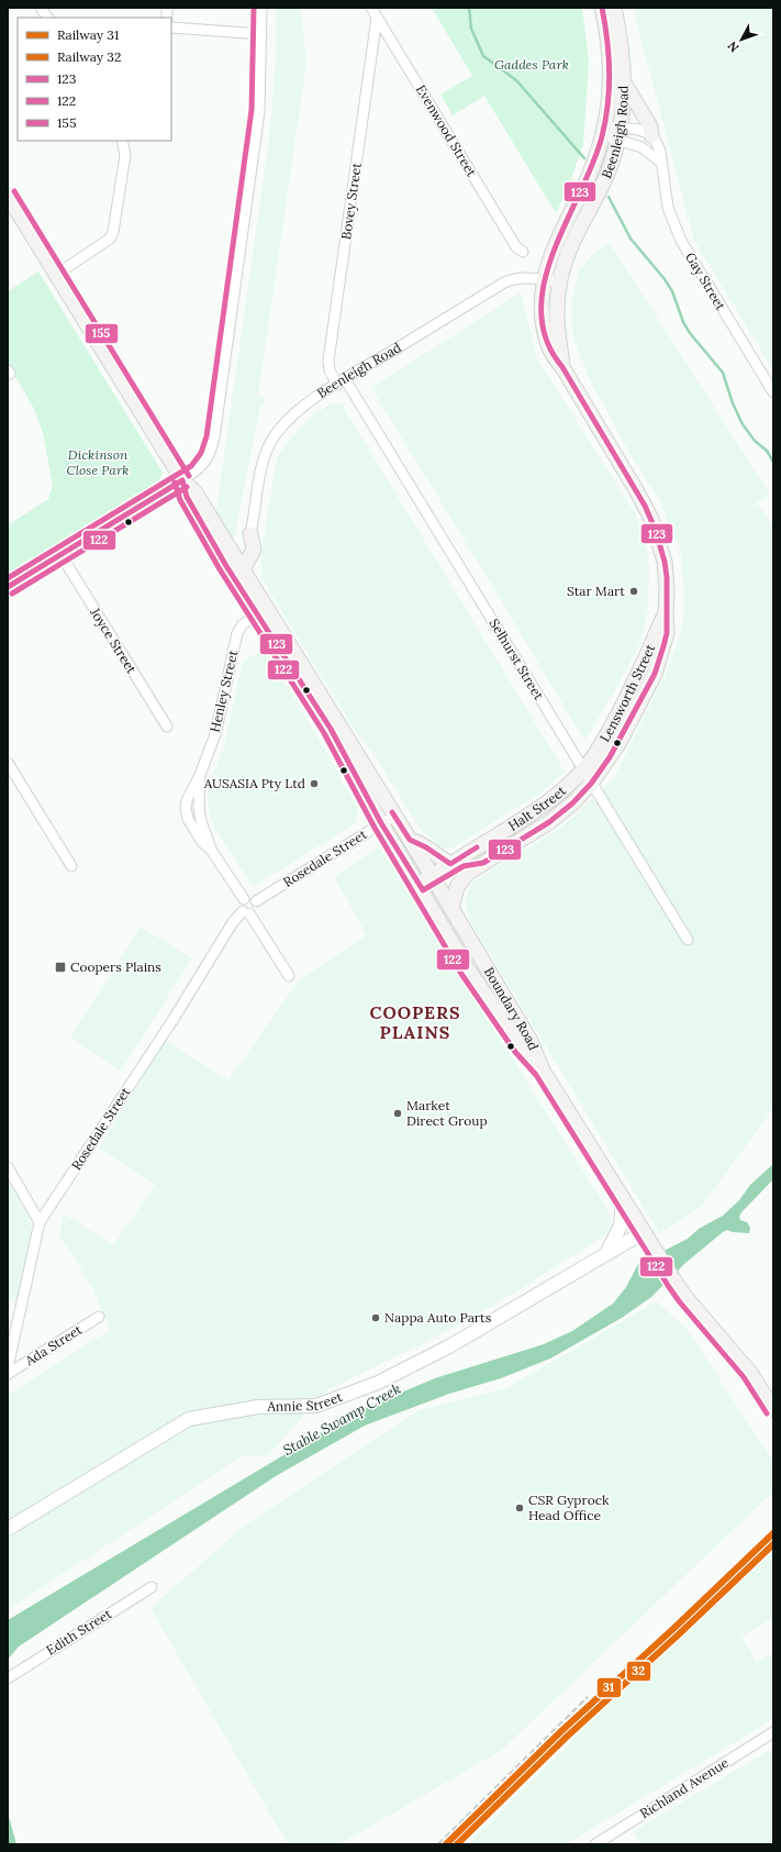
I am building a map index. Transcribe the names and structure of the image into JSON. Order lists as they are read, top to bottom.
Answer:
{
  "streets": {
    "main road": [
      "Beenleigh Road",
      "Lensworth Street",
      "Halt Street",
      "Boundary Road"
    ],
    "street": [
      "Evenwood Street",
      "Bovey Street",
      "Gay Street",
      "Joyce Street",
      "Selhurst Street",
      "Henley Street",
      "Rosedale Street",
      "Ada Street",
      "Annie Street",
      "Edith Street",
      "Richland Avenue"
    ]
  },
  "crossings": [
    ["Evenwood Street", "Bovey Street"],
    ["Beenleigh Road", "Bovey Street"],
    ["Beenleigh Road", "Selhurst Street"],
    ["Beenleigh Road", "Lensworth Street"],
    ["Bovey Street", "Selhurst Street"],
    ["Selhurst Street", "Lensworth Street"],
    ["Selhurst Street", "Halt Street"],
    ["Henley Street", "Rosedale Street"],
    ["Henley Street", "Boundary Road"],
    ["Lensworth Street", "Halt Street"],
    ["Halt Street", "Boundary Road"],
    ["Rosedale Street", "Boundary Road"],
    ["Boundary Road", "Annie Street"]
  ],
  "districts": ["COOPERS PLAINS"],
  "water": ["Stable Swamp Creek"],
  "parks": ["Gaddes Park", "Dickinson Close Park"],
  "places": {
    "other": [
      "Star Mart",
      "AUSASIA Pty Ltd",
      "Market Direct Group",
      "Nappa Auto Parts",
      "CSR Gyprock Head Office"
    ],
    "transit": ["Coopers Plains"]
  },
  "lines": [
    "transit line 123",
    "transit line 155",
    "transit line 122",
    "rail line 31",
    "rail line 32"
  ],
  "legend": [
    "Railway 31",
    "Railway 32",
    "123",
    "122",
    "155"
  ],
  "north": "bottom left"
}
